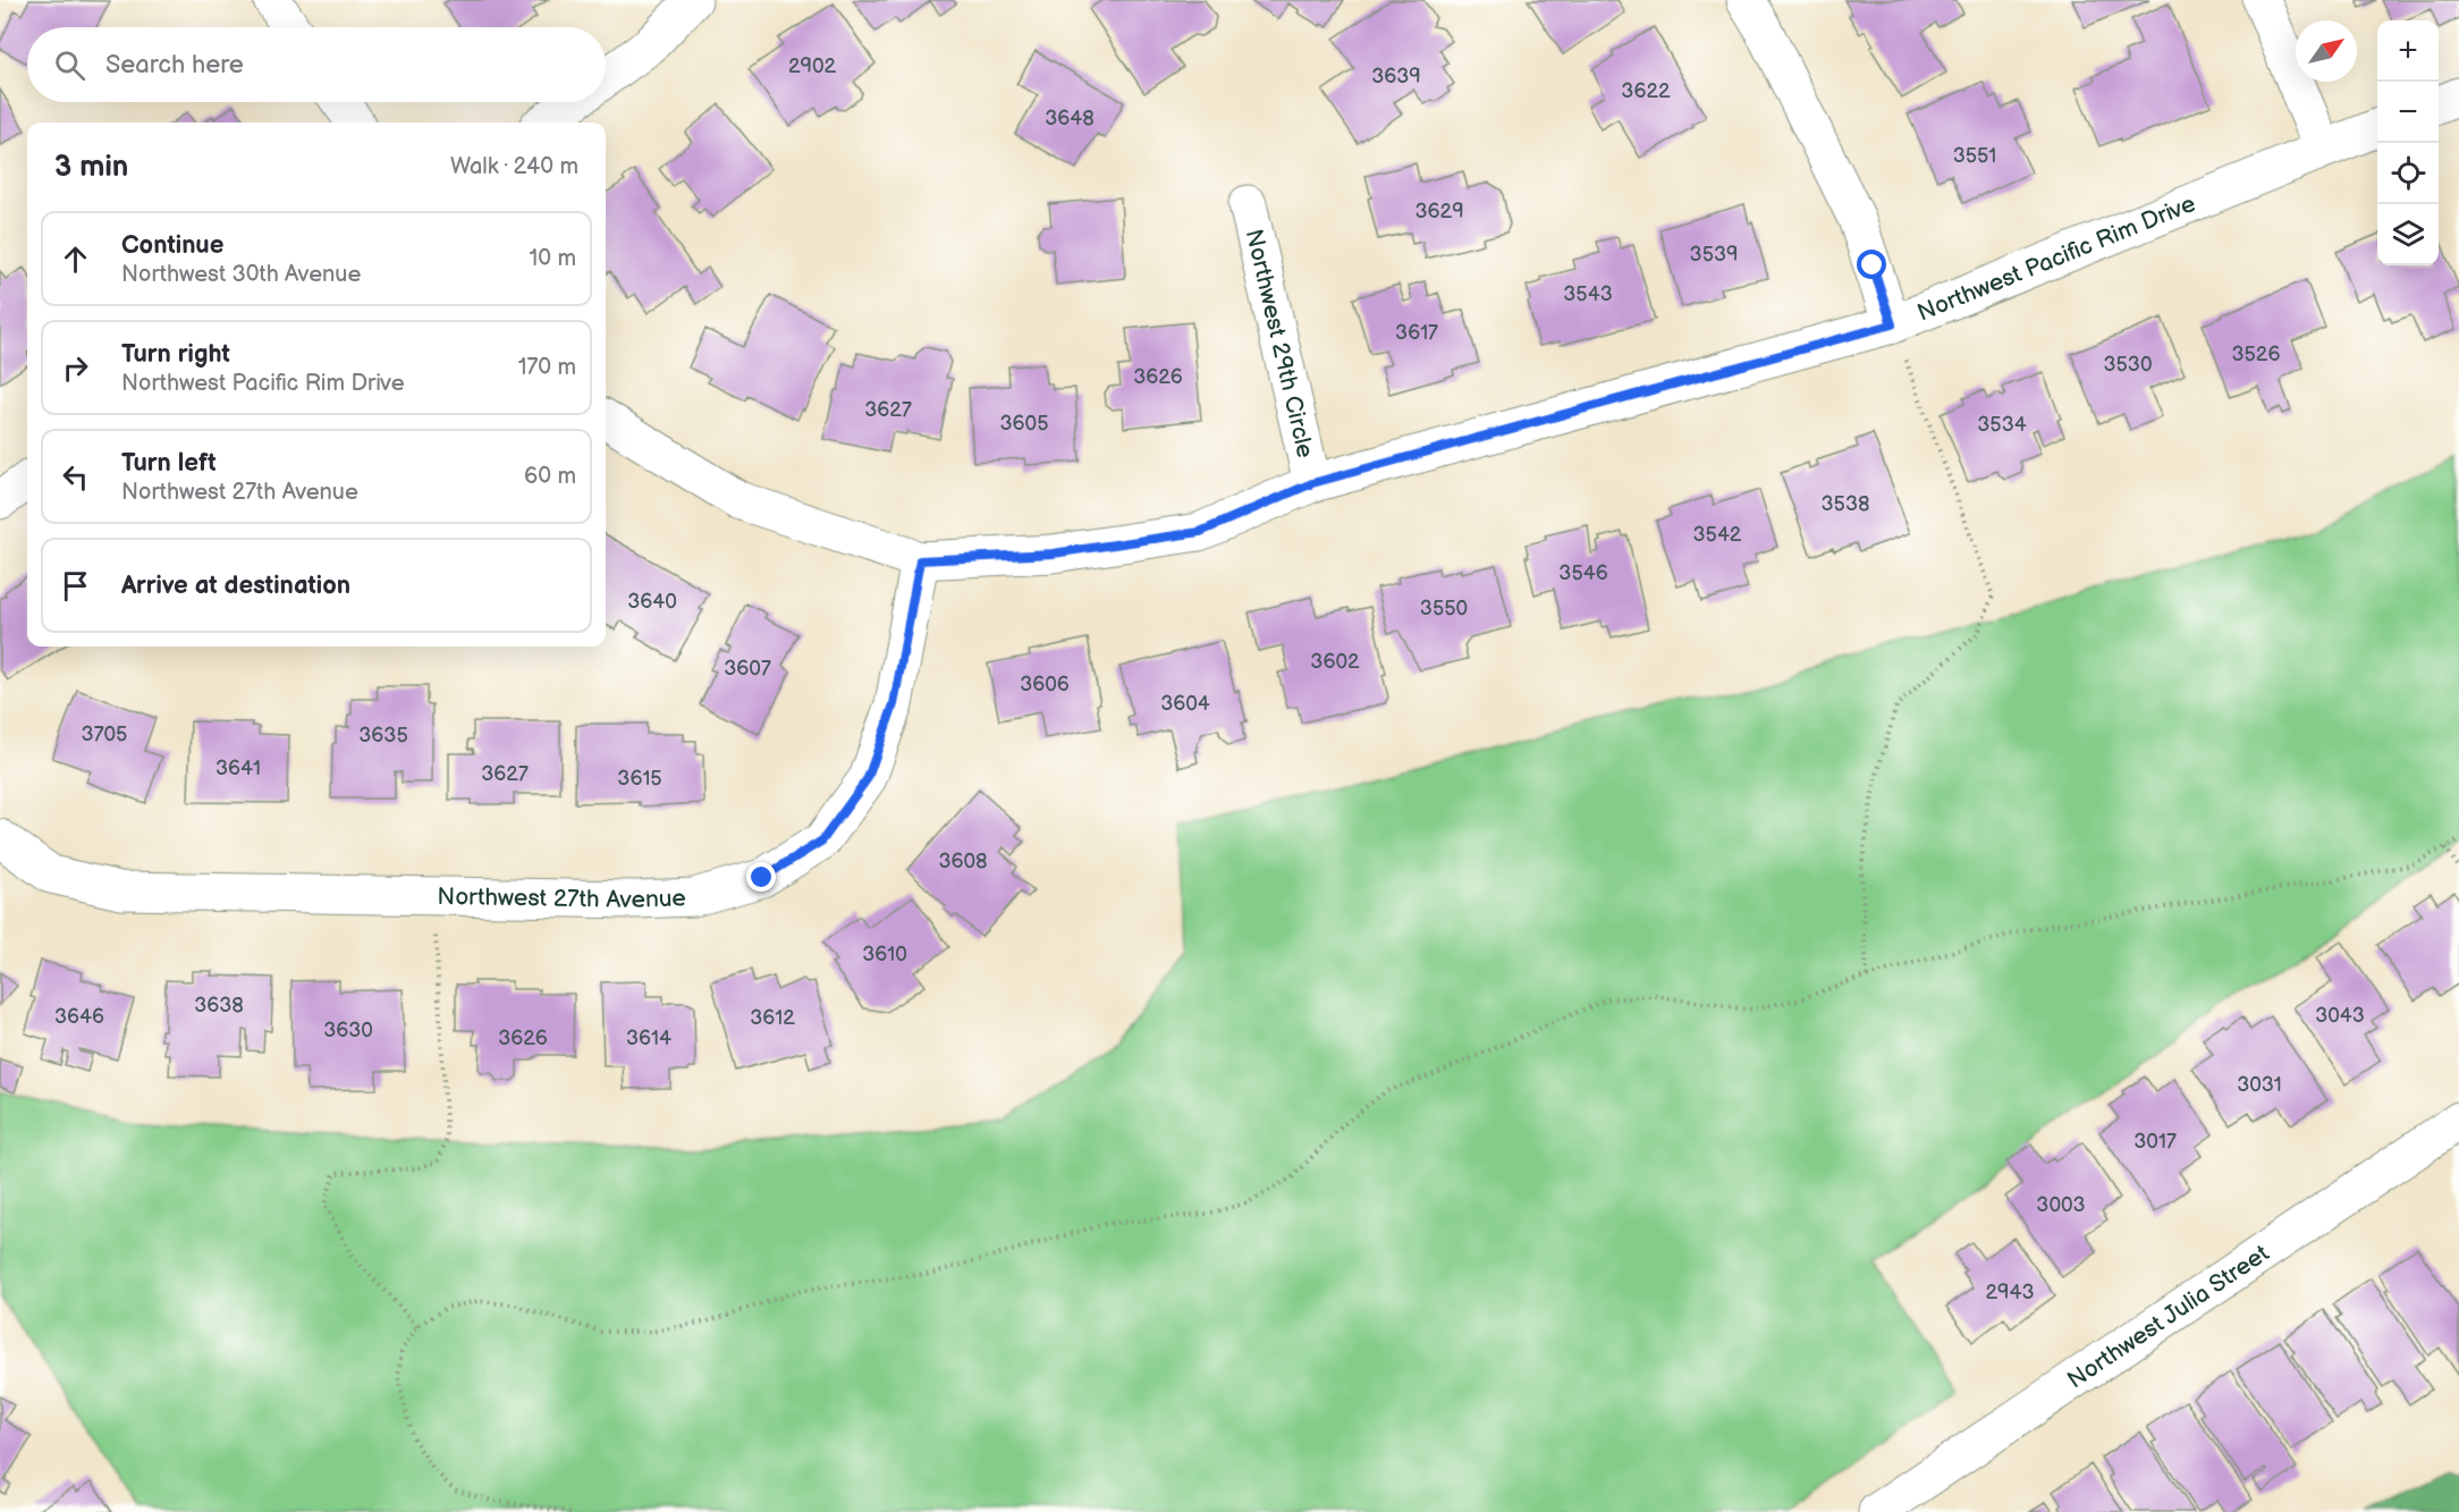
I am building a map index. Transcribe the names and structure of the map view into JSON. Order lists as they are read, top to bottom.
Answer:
{
  "streets": {
    "street": [
      "Northwest Pacific Rim Drive",
      "Northwest 29th Circle",
      "Northwest 27th Avenue",
      "Northwest Julia Street"
    ]
  },
  "crossings": [
    ["Northwest Pacific Rim Drive", "Northwest 29th Circle"],
    ["Northwest Pacific Rim Drive", "Northwest 27th Avenue"]
  ],
  "house_numbers": [
    "2902",
    "3639",
    "3622",
    "3648",
    "3551",
    "3629",
    "3539",
    "3543",
    "3617",
    "3526",
    "3530",
    "3626",
    "3627",
    "3605",
    "3534",
    "3538",
    "3542",
    "3546",
    "3640",
    "3550",
    "3602",
    "3607",
    "3606",
    "3604",
    "3705",
    "3635",
    "3641",
    "3627",
    "3615",
    "3608",
    "3610",
    "3638",
    "3043",
    "3646",
    "3612",
    "3630",
    "3626",
    "3614",
    "3031",
    "3017",
    "3003",
    "2943"
  ],
  "north": "top right",
  "page": {
    "map_buttons": ["+", "−"],
    "search": "Search here",
    "heading": ["3 min", "Walk · 240 m"],
    "list": [
      ["Continue", "Northwest 30th Avenue", "10 m"],
      ["Turn right", "Northwest Pacific Rim Drive", "170 m"],
      ["Turn left", "Northwest 27th Avenue", "60 m"],
      "Arrive at destination"
    ]
  }
}
